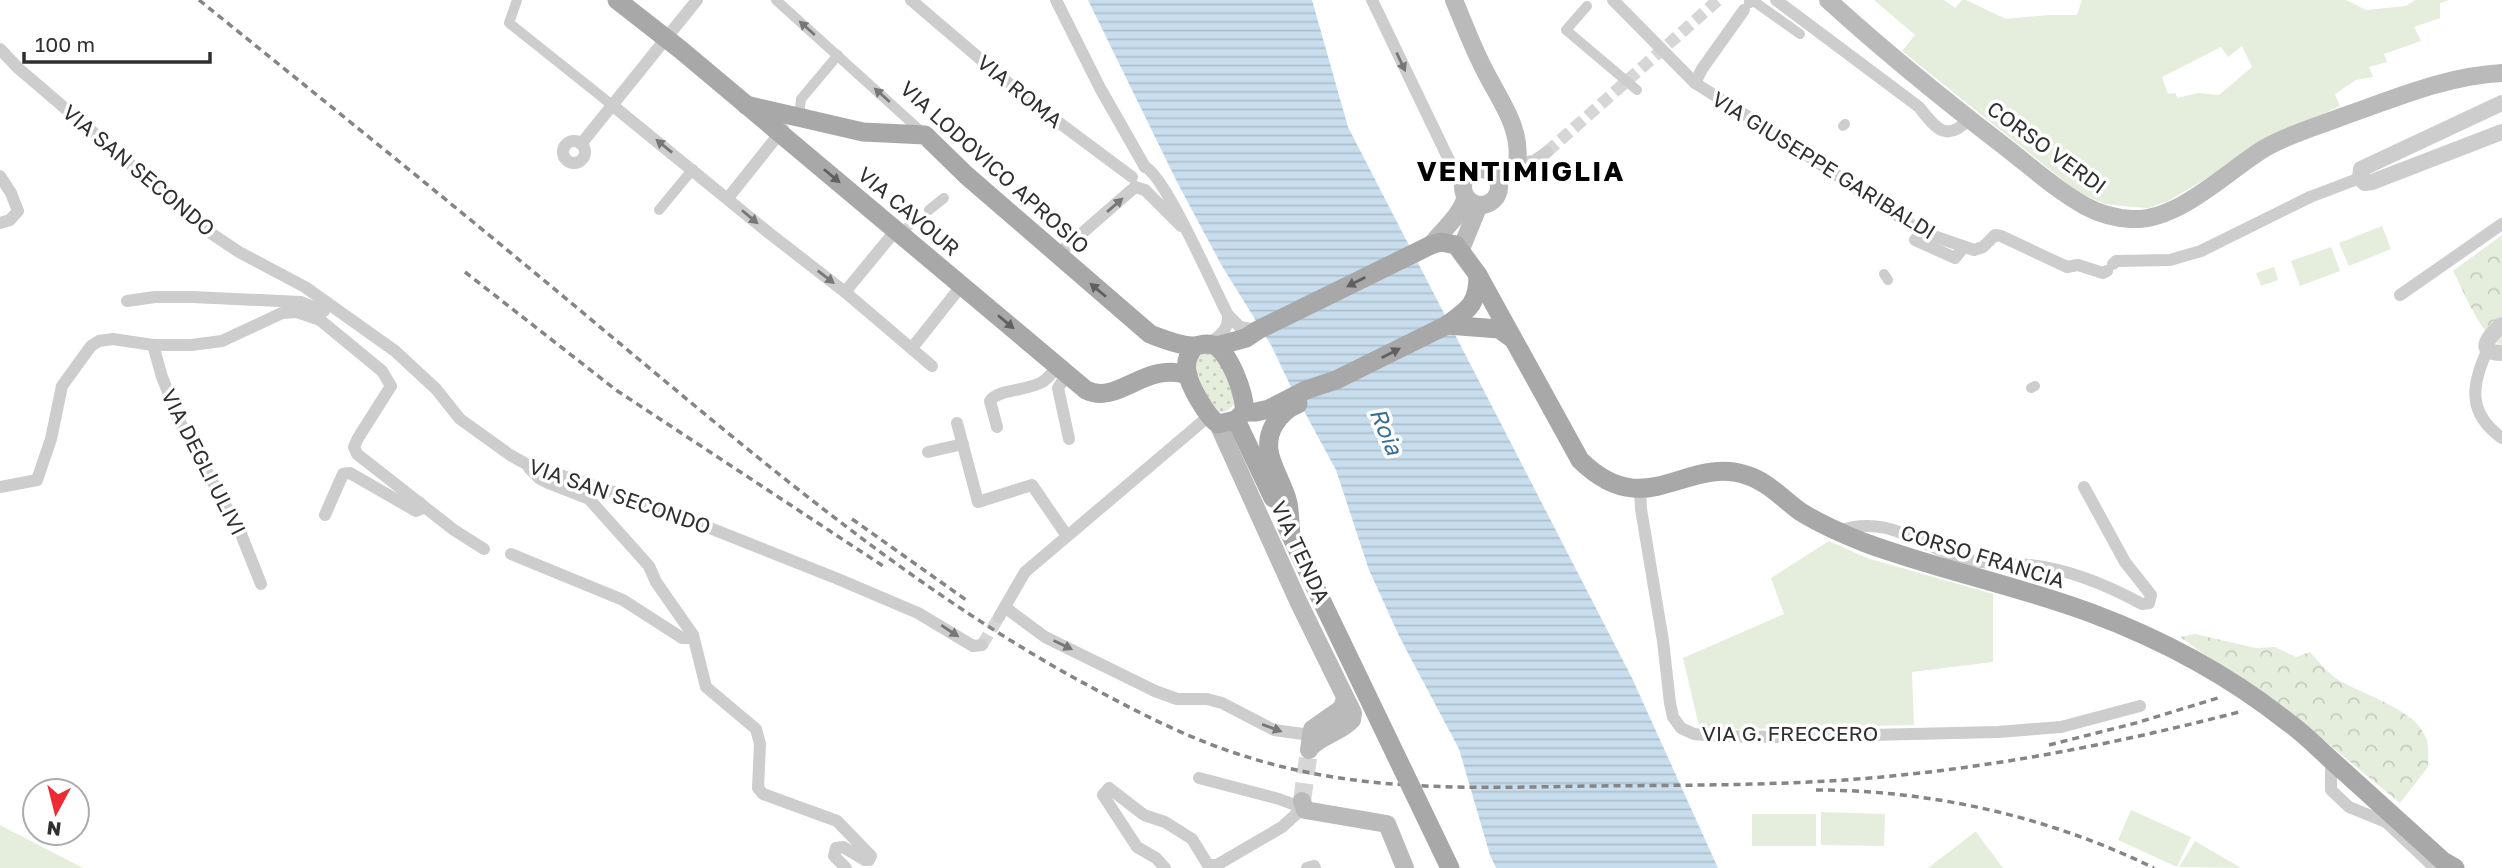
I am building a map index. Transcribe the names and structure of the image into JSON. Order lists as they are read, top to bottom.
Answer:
{
  "streets": {
    "main road": [
      "CORSO VERDI",
      "VIA LODOVICO APROSIO",
      "VIA CAVOUR",
      "VIA TENDA",
      "CORSO FRANCIA"
    ],
    "street": [
      "VIA ROMA",
      "VIA GIUSEPPE GARIBALDI",
      "VIA SAN SECONDO",
      "VIA DEGLI ULIVI",
      "VIA G. FRECCERO"
    ]
  },
  "crossings": [
    ["CORSO FRANCIA", "VIA G. FRECCERO"]
  ],
  "one_way": ["VIA CAVOUR"],
  "districts": ["VENTIMIGLIA"],
  "water": ["Roia"],
  "scale_bar": "100 m",
  "north": "bottom"
}
